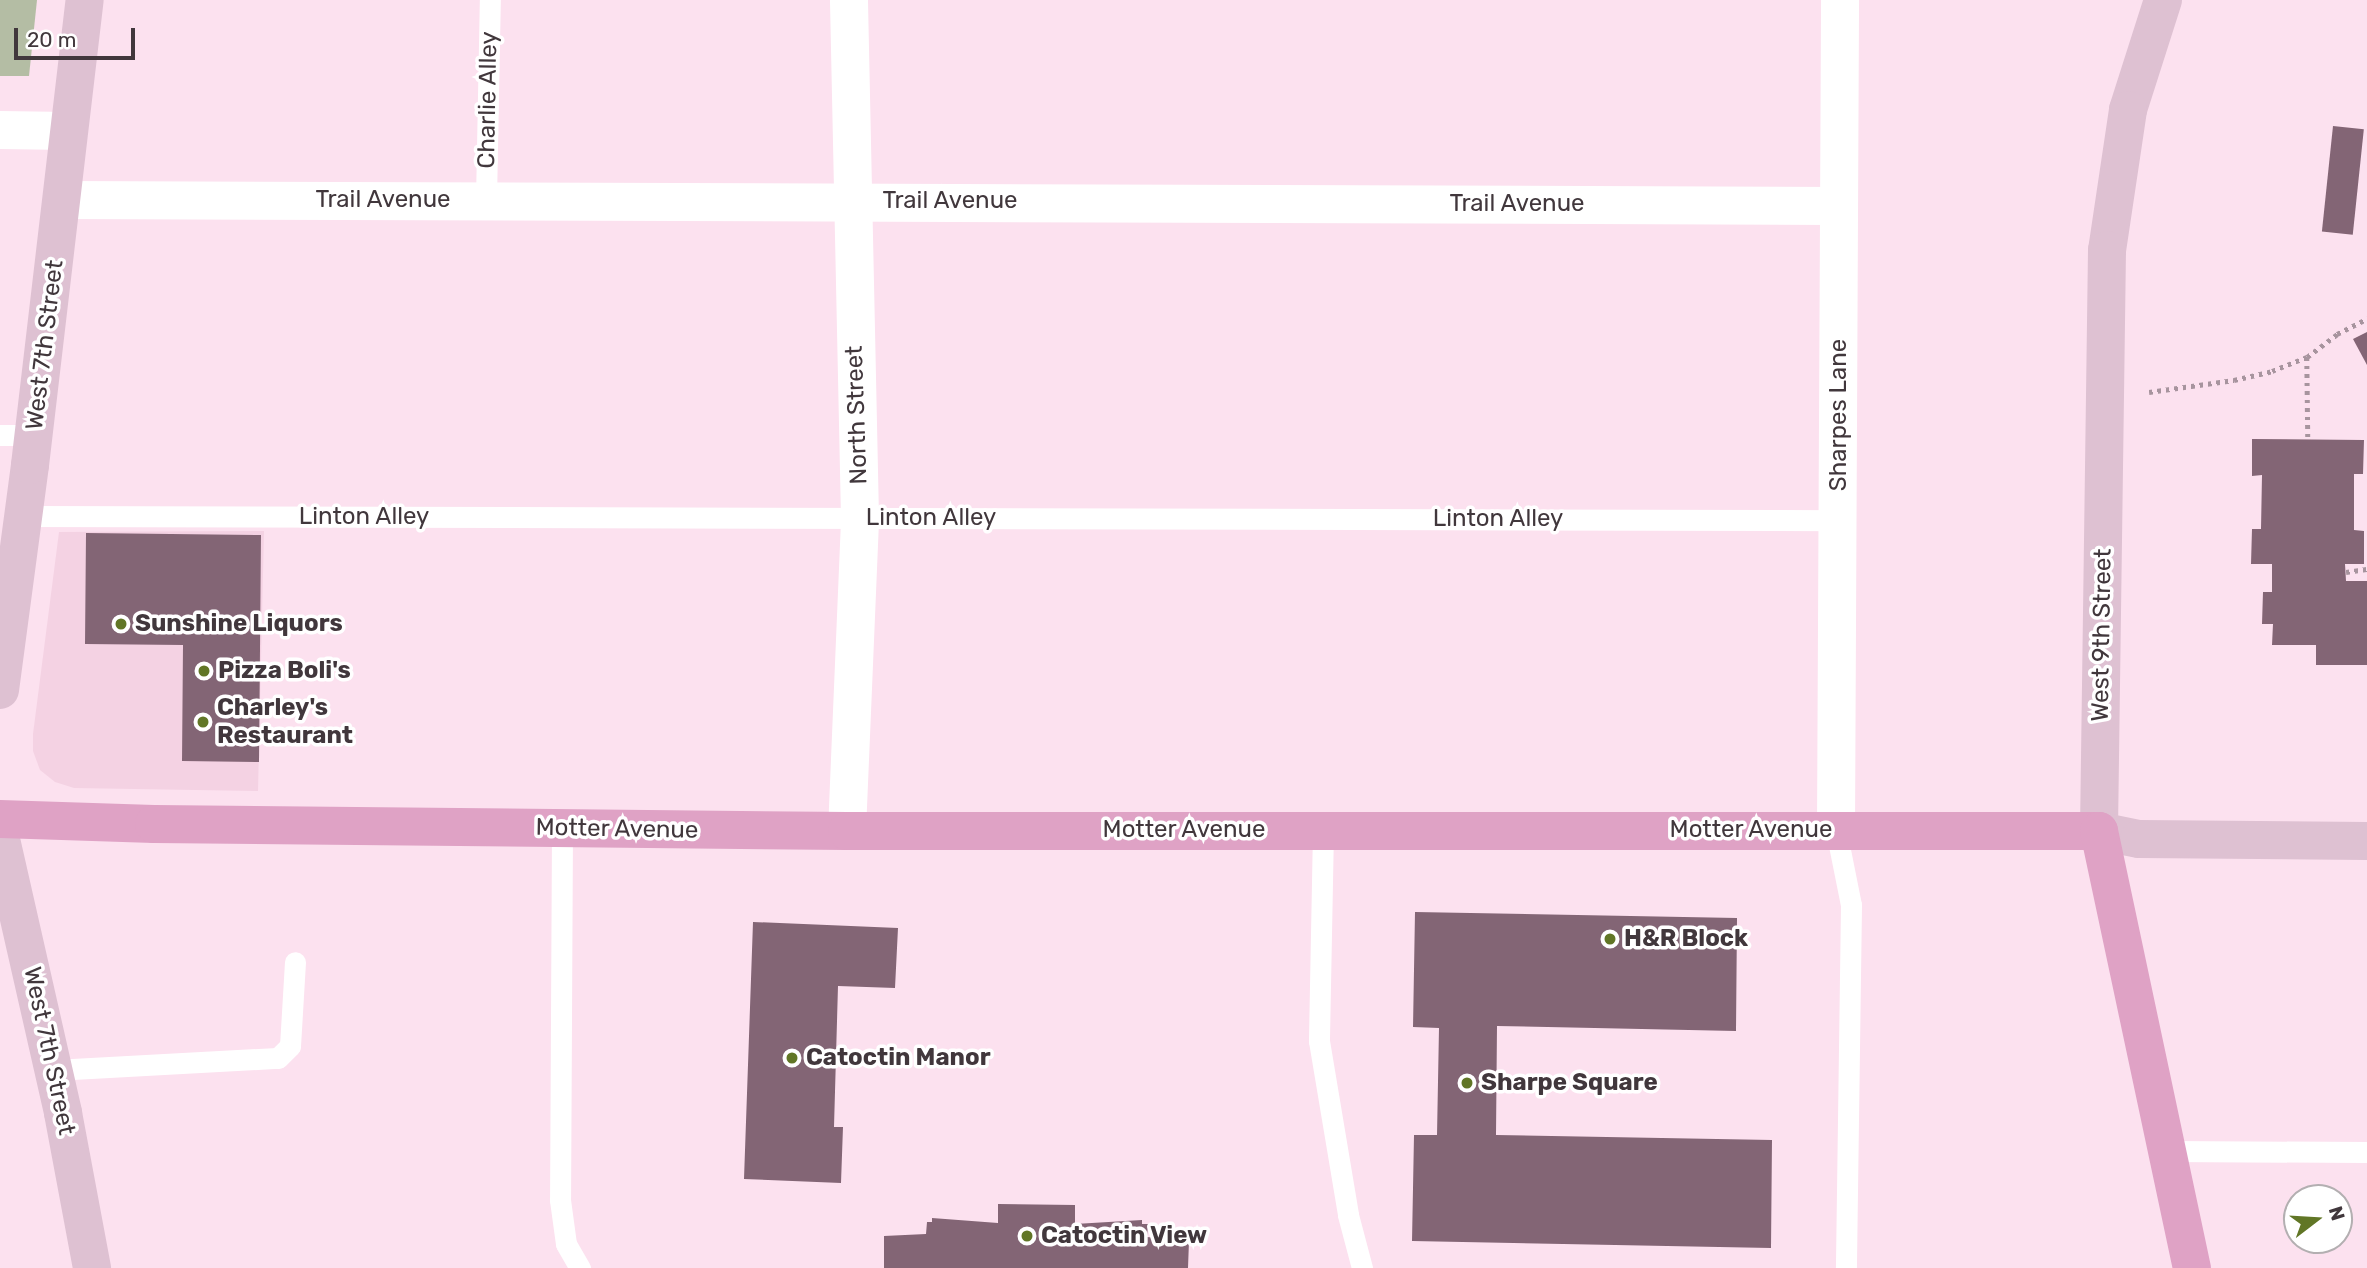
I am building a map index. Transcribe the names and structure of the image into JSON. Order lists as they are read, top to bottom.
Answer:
{
  "streets": {
    "main road": ["West 7th Street", "West 9th Street", "Motter Avenue"],
    "street": ["Trail Avenue", "North Street", "Sharpes Lane"],
    "lane": ["Charlie Alley", "Linton Alley"]
  },
  "crossings": [
    ["Charlie Alley", "Trail Avenue"],
    ["Trail Avenue", "West 7th Street"],
    ["Trail Avenue", "North Street"],
    ["Trail Avenue", "Sharpes Lane"],
    ["West 7th Street", "Linton Alley"],
    ["North Street", "Linton Alley"],
    ["North Street", "Motter Avenue"],
    ["Sharpes Lane", "Linton Alley"],
    ["Sharpes Lane", "Motter Avenue"],
    ["West 9th Street", "Motter Avenue"]
  ],
  "places": [
    "Sunshine Liquors",
    "Pizza Boli's",
    "Charley's Restaurant",
    "H&R Block",
    "Catoctin Manor",
    "Sharpe Square",
    "Catoctin View"
  ],
  "scale_bar": "20 m",
  "north": "right"
}
